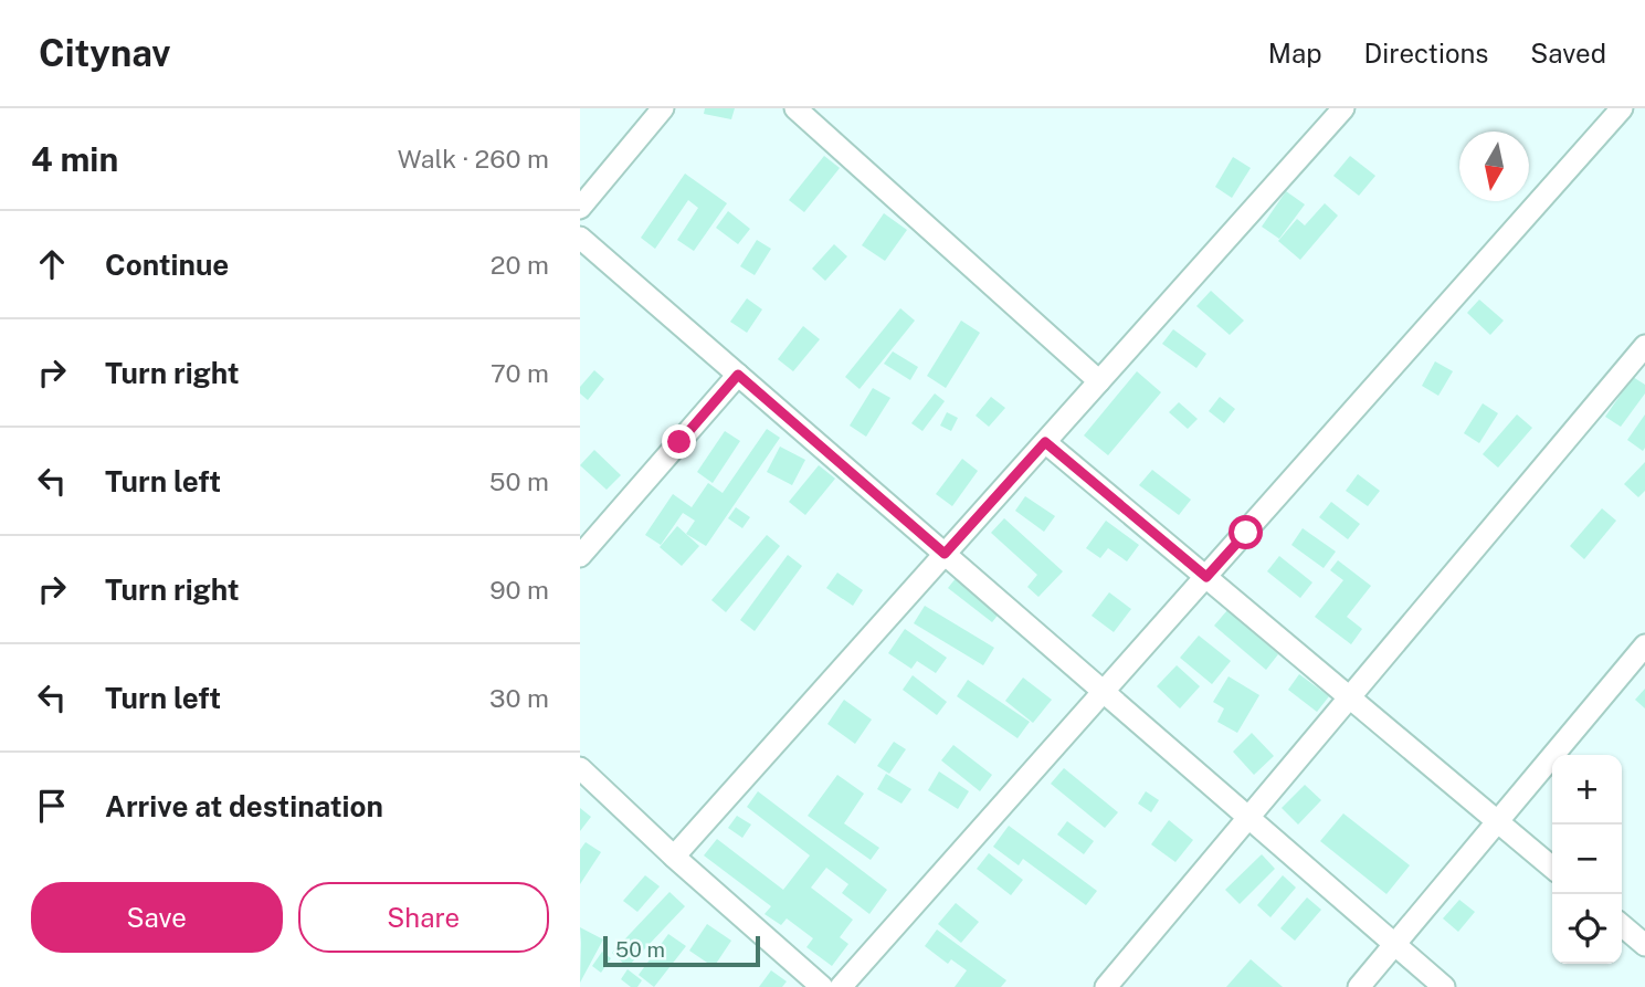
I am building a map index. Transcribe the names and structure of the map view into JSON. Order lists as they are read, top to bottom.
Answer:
{
  "scale_bar": "50 m",
  "north": "bottom",
  "page": {
    "header": "Citynav",
    "nav": ["Map", "Directions", "Saved"],
    "heading": ["4 min", "Walk · 260 m"],
    "list": [
      ["Continue", "20 m"],
      ["Turn right", "70 m"],
      ["Turn left", "50 m"],
      ["Turn right", "90 m"],
      ["Turn left", "30 m"],
      "Arrive at destination"
    ],
    "map_buttons": ["+", "−"],
    "buttons": ["Save", "Share"],
    "scale": "50 m"
  }
}
